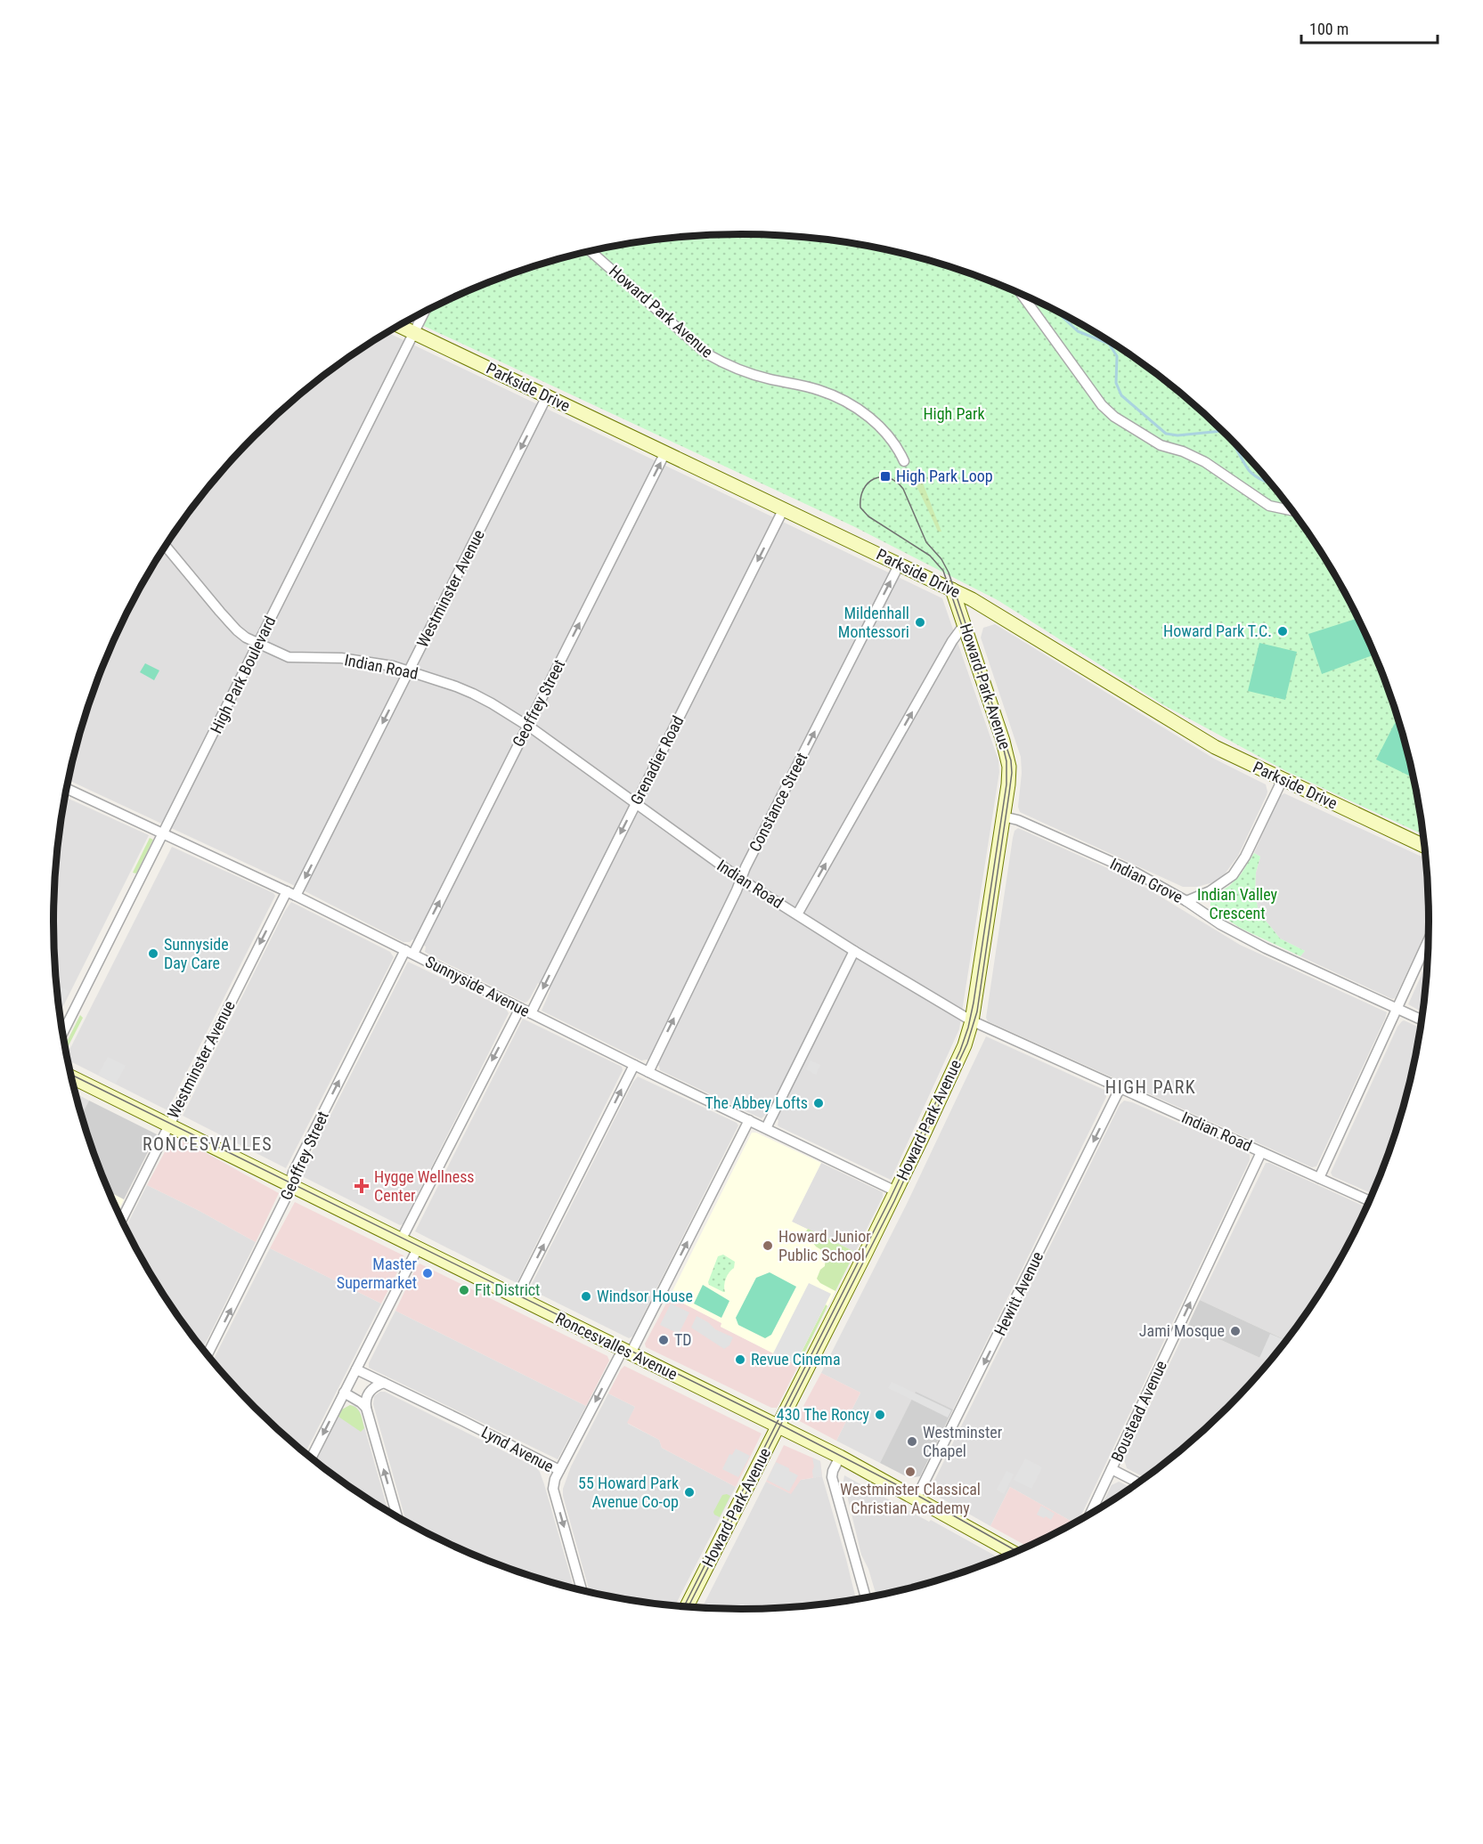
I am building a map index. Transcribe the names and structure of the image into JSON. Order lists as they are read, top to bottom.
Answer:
{
  "streets": {
    "street": [
      "Howard Park Avenue",
      "Parkside Drive",
      "Westminster Avenue",
      "Indian Road",
      "High Park Boulevard",
      "Geoffrey Street",
      "Grenadier Road",
      "Constance Street",
      "Indian Grove",
      "Sunnyside Avenue",
      "Hewitt Avenue",
      "Roncesvalles Avenue",
      "Boustead Avenue",
      "Lynd Avenue"
    ]
  },
  "crossings": [
    ["Howard Park Avenue", "Parkside Drive"],
    ["Howard Park Avenue", "Indian Road"],
    ["Howard Park Avenue", "Indian Grove"],
    ["Howard Park Avenue", "Sunnyside Avenue"],
    ["Howard Park Avenue", "Roncesvalles Avenue"],
    ["Parkside Drive", "Westminster Avenue"],
    ["Parkside Drive", "High Park Boulevard"],
    ["Parkside Drive", "Geoffrey Street"],
    ["Parkside Drive", "Grenadier Road"],
    ["Parkside Drive", "Constance Street"],
    ["Westminster Avenue", "Indian Road"],
    ["Westminster Avenue", "Sunnyside Avenue"],
    ["Westminster Avenue", "Roncesvalles Avenue"],
    ["Indian Road", "High Park Boulevard"],
    ["Indian Road", "Geoffrey Street"],
    ["Indian Road", "Grenadier Road"],
    ["Indian Road", "Constance Street"],
    ["Indian Road", "Hewitt Avenue"],
    ["Indian Road", "Boustead Avenue"],
    ["High Park Boulevard", "Sunnyside Avenue"],
    ["Geoffrey Street", "Sunnyside Avenue"],
    ["Geoffrey Street", "Roncesvalles Avenue"],
    ["Grenadier Road", "Sunnyside Avenue"],
    ["Constance Street", "Sunnyside Avenue"],
    ["Hewitt Avenue", "Roncesvalles Avenue"]
  ],
  "one_way": [
    "Westminster Avenue",
    "Geoffrey Street",
    "Grenadier Road",
    "Hewitt Avenue",
    "Boustead Avenue"
  ],
  "districts": ["HIGH PARK", "RONCESVALLES"],
  "parks": ["High Park", "Indian Valley Crescent"],
  "places": {
    "transit": ["High Park Loop"],
    "other": [
      "Mildenhall Montessori",
      "Howard Park T.C.",
      "Sunnyside Day Care",
      "The Abbey Lofts",
      "Howard Junior Public School",
      "Master Supermarket",
      "Fit District",
      "Windsor House",
      "Jami Mosque",
      "TD",
      "Revue Cinema",
      "430 The Roncy",
      "Westminster Chapel",
      "Westminster Classical Christian Academy",
      "55 Howard Park Avenue Co-op"
    ],
    "health": ["Hygge Wellness Center"]
  },
  "scale_bar": "100 m"
}
